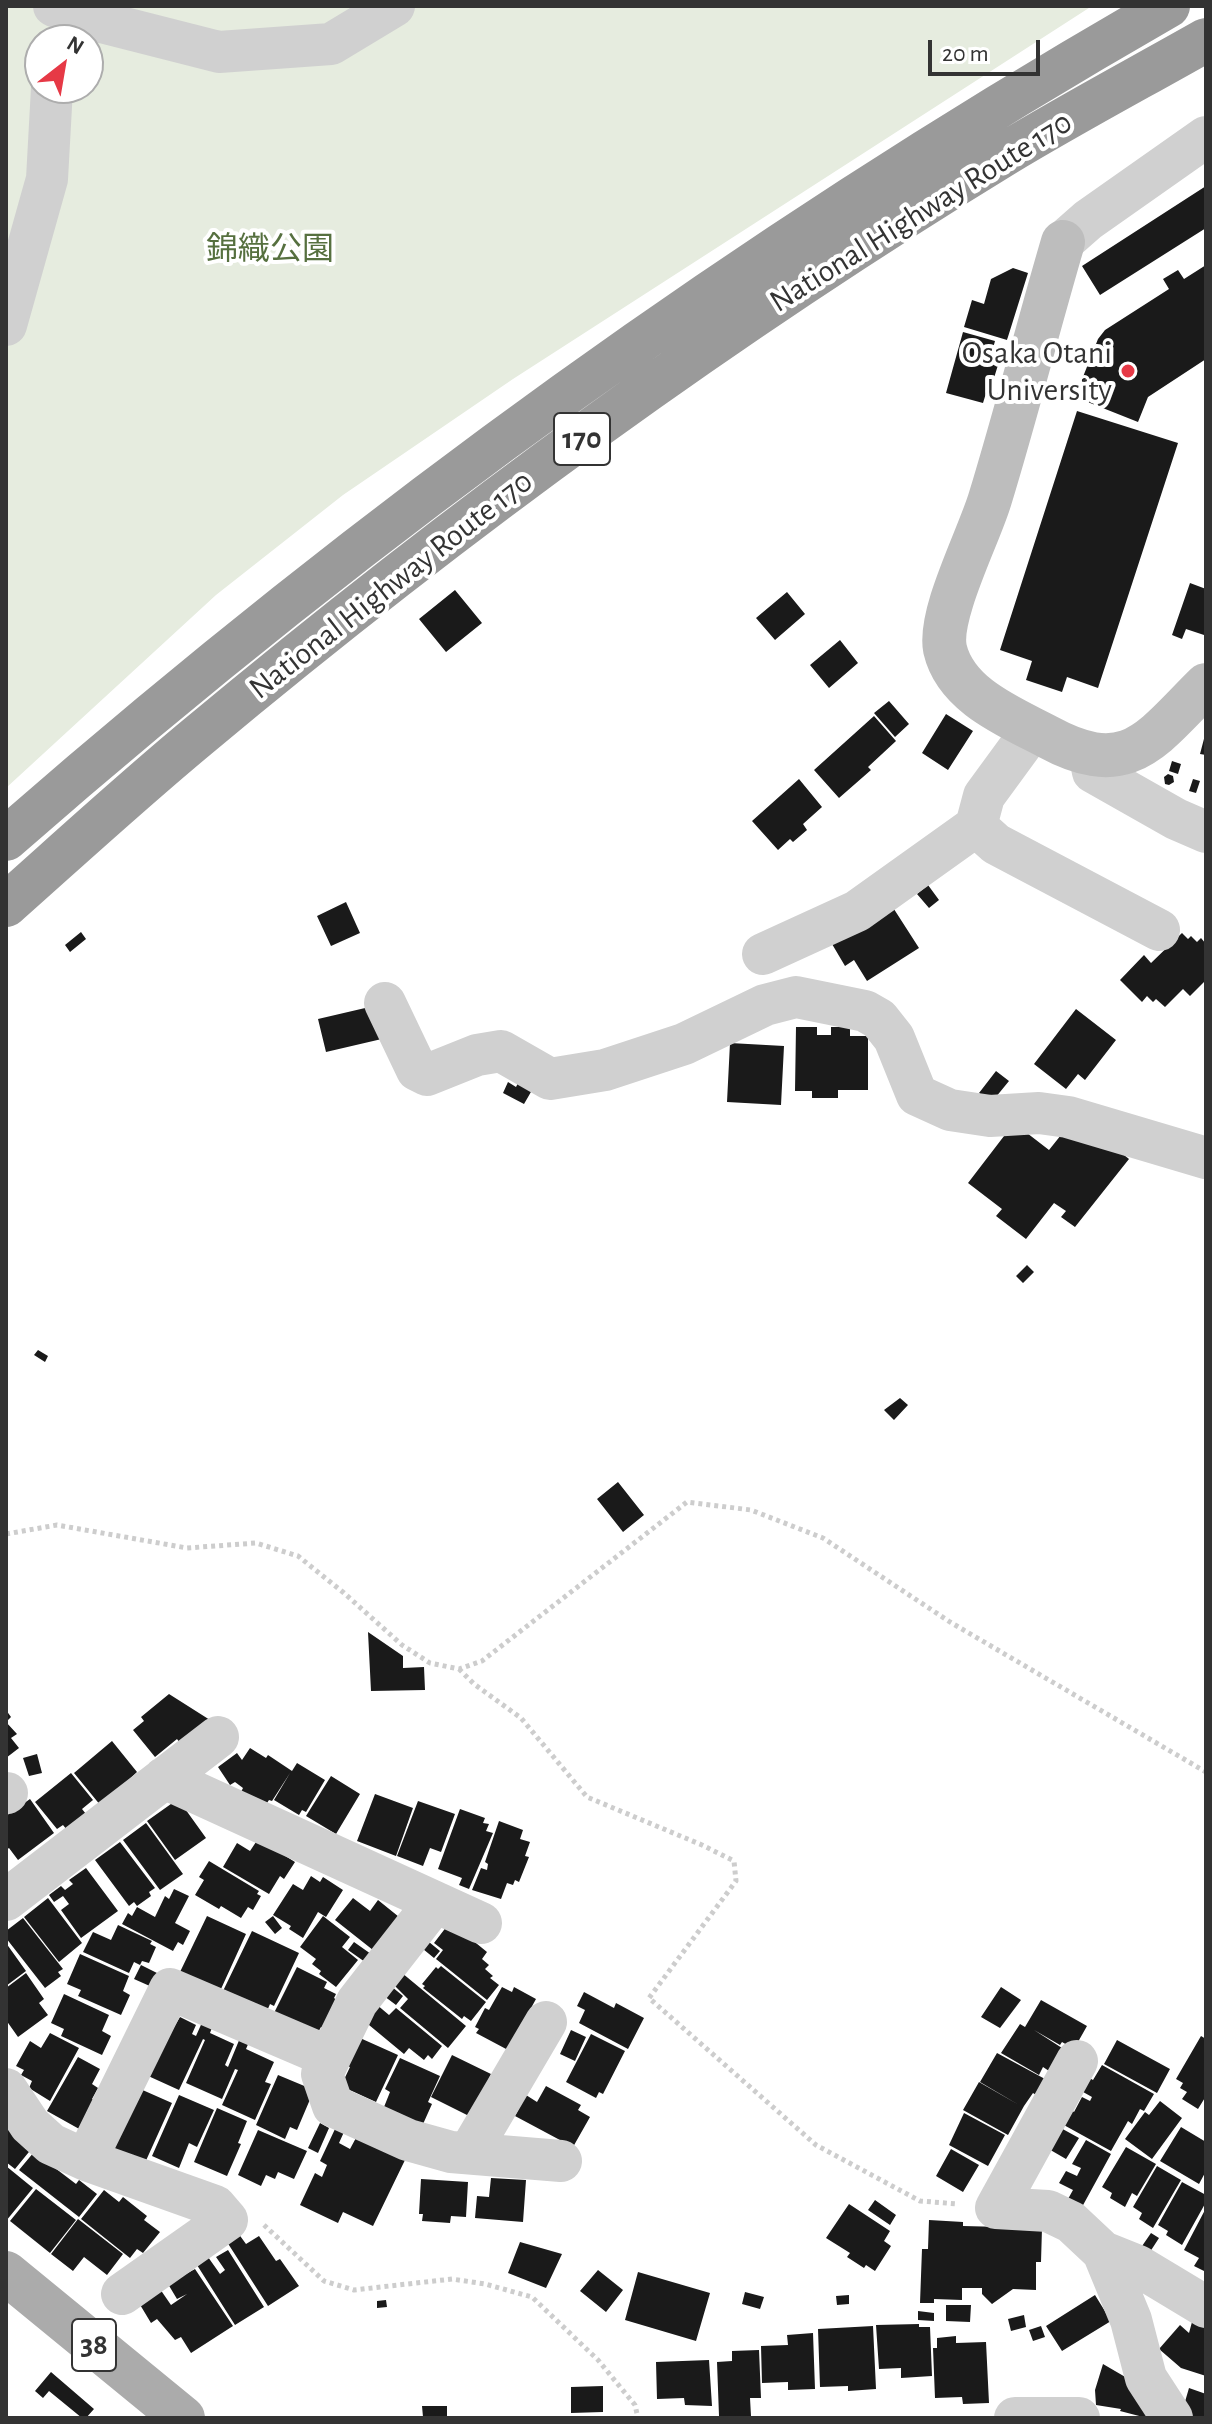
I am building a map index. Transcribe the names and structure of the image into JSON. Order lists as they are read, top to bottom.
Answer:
{
  "streets": {
    "highway": ["National Highway Route 170", "170"],
    "main road": ["38"]
  },
  "parks": ["錦織公園"],
  "places": ["Osaka Otani University"],
  "scale_bar": "20 m",
  "north": "top right"
}
